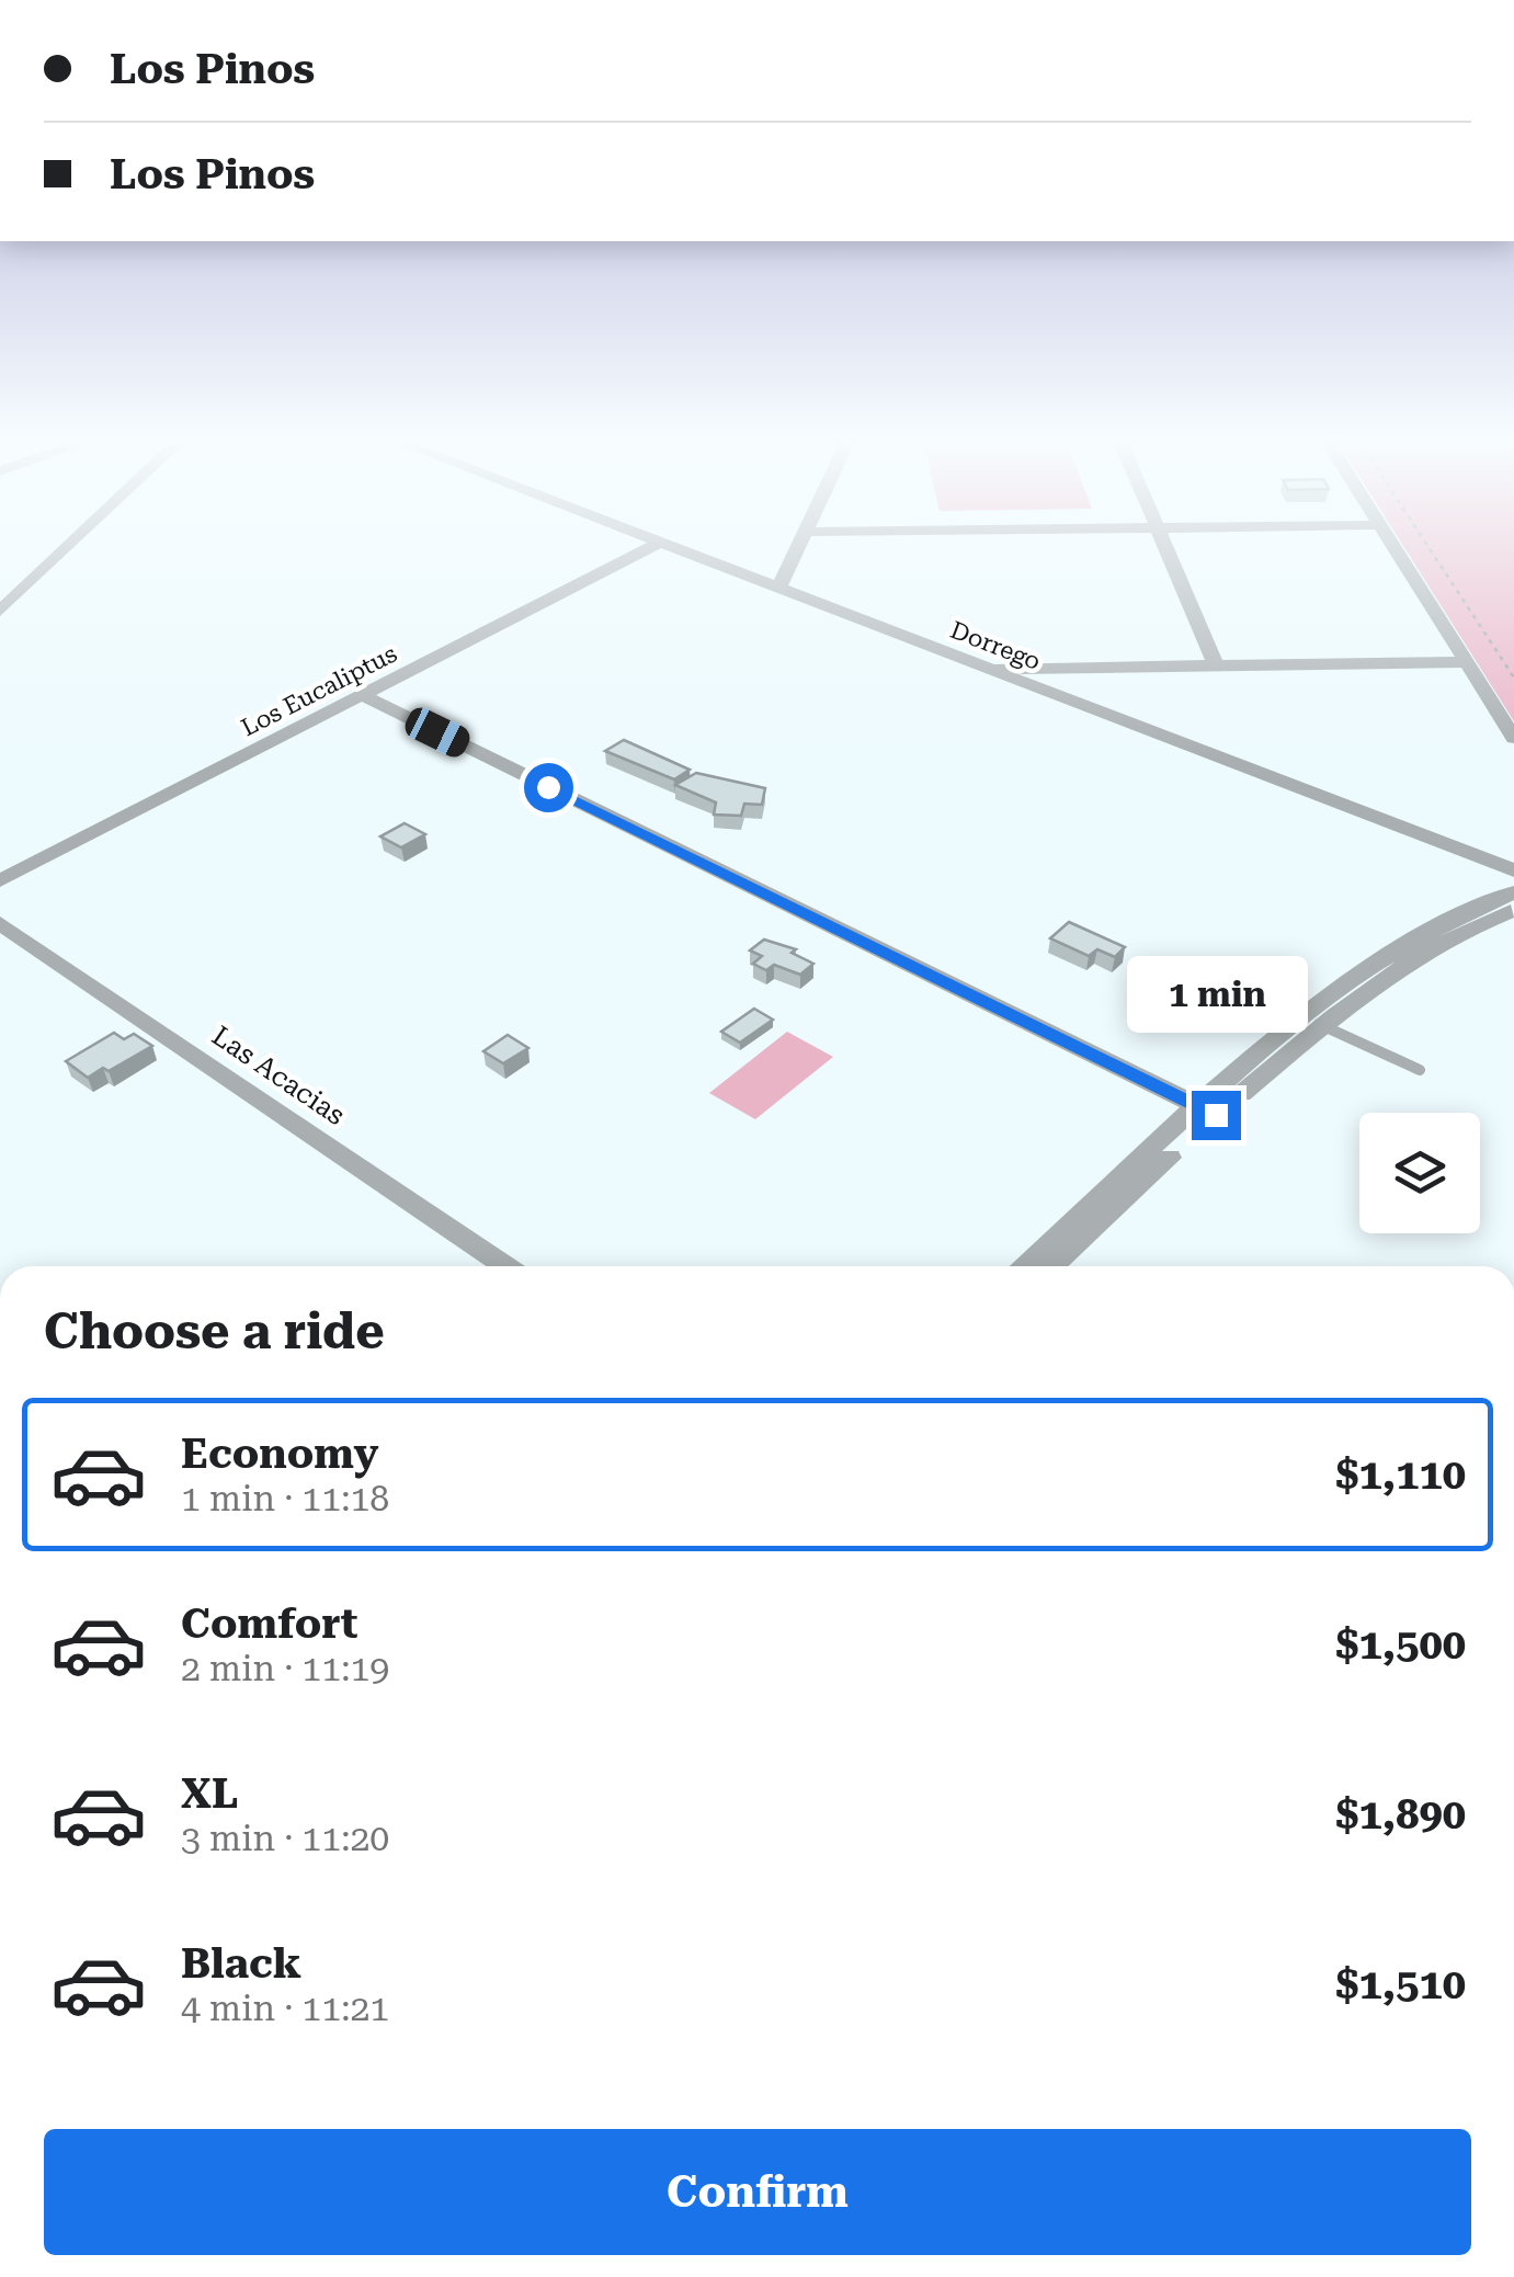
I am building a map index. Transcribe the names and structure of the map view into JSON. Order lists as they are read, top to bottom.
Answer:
{
  "streets": {
    "street": ["Dorrego", "Los Eucaliptus", "Las Acacias"]
  },
  "page": {
    "banner": ["Los Pinos", "Los Pinos"],
    "bubble": "1 min",
    "heading": "Choose a ride",
    "list": [
      {
        "name": "Economy",
        "note": "1 min · 11:18",
        "value": "$1,110"
      },
      {
        "name": "Comfort",
        "note": "2 min · 11:19",
        "value": "$1,500"
      },
      {
        "name": "XL",
        "note": "3 min · 11:20",
        "value": "$1,890"
      },
      {
        "name": "Black",
        "note": "4 min · 11:21",
        "value": "$1,510"
      }
    ],
    "buttons": "Confirm"
  }
}
